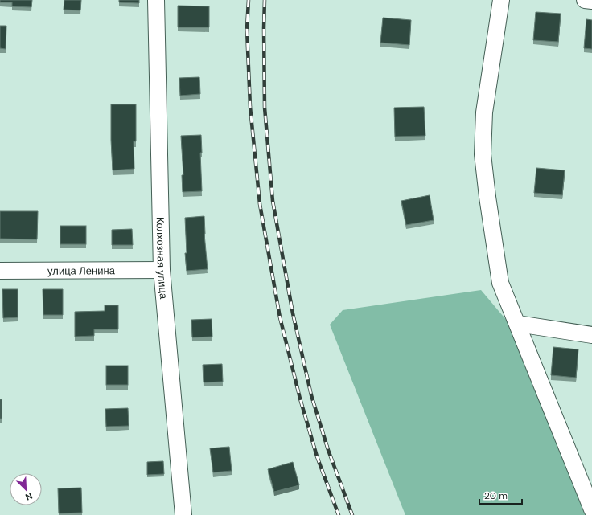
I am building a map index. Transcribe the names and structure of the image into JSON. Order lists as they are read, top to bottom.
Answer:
{
  "streets": {
    "street": ["Колхозная улица", "улица Ленина"]
  },
  "crossings": [
    ["Колхозная улица", "улица Ленина"]
  ],
  "scale_bar": "20 m",
  "north": "bottom right"
}
